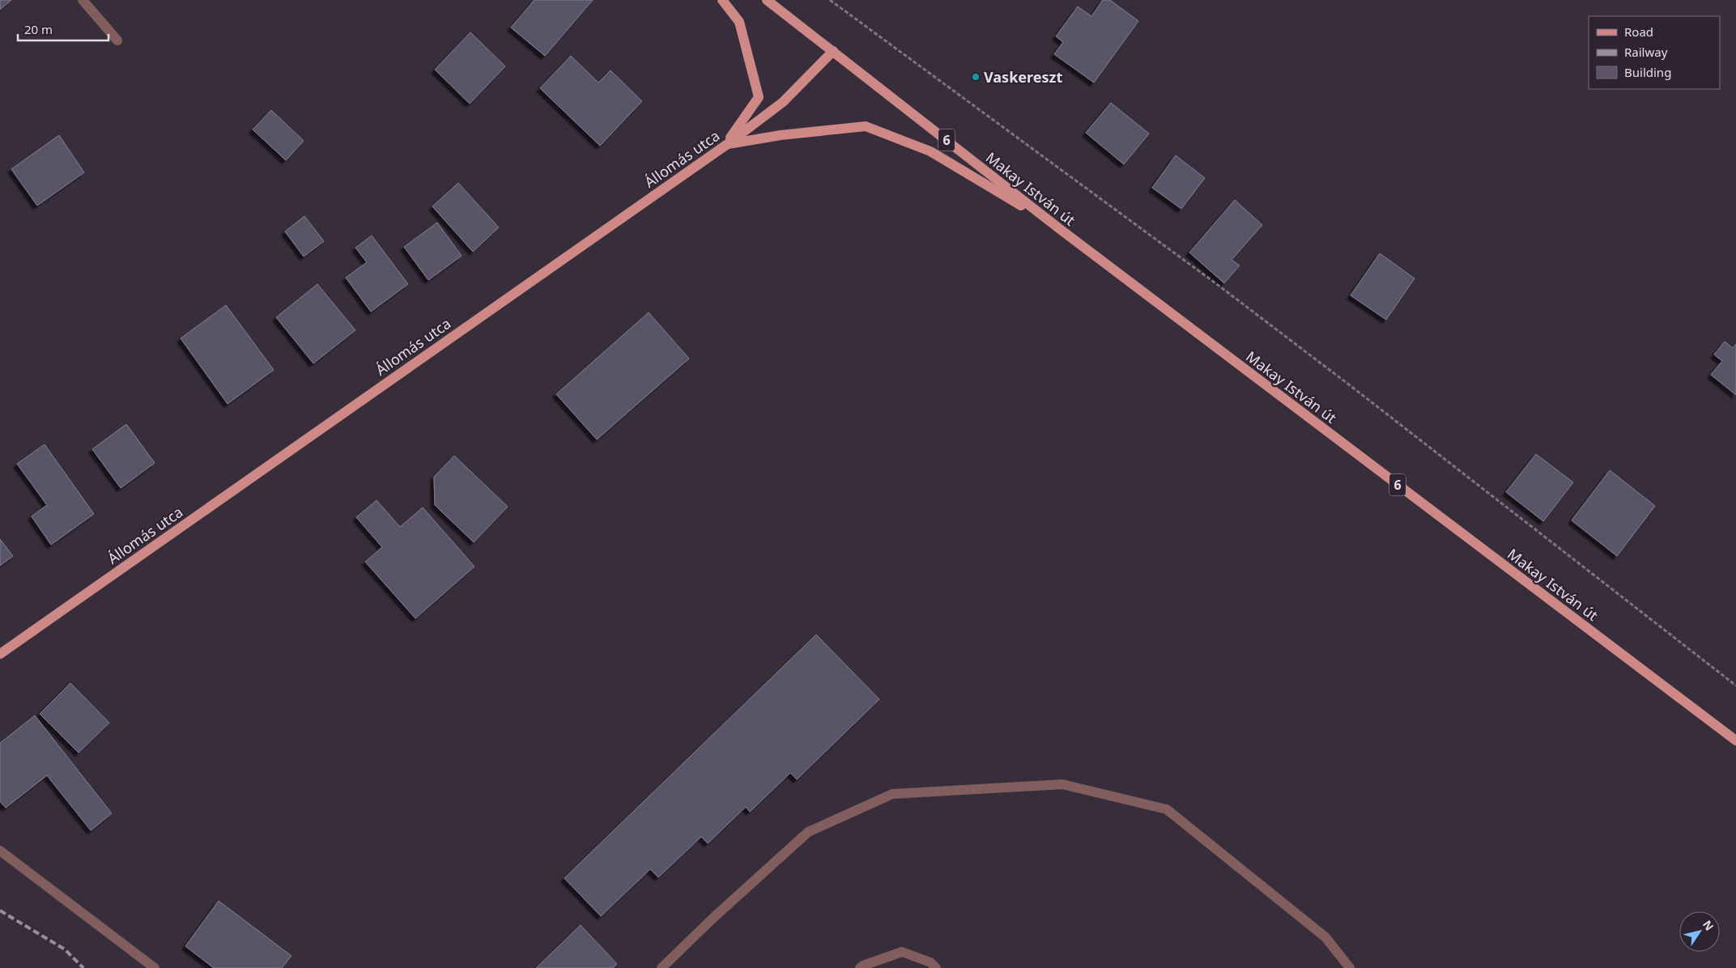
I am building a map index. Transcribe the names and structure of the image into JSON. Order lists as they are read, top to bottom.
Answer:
{
  "streets": {
    "main road": ["6", "Állomás utca", "Makay István út"]
  },
  "crossings": [
    ["6", "Állomás utca"],
    ["6", "Makay István út"],
    ["Állomás utca", "Makay István út"]
  ],
  "places": ["Vaskereszt"],
  "legend": ["Road", "Railway", "Building"],
  "scale_bar": "20 m",
  "north": "top right"
}
